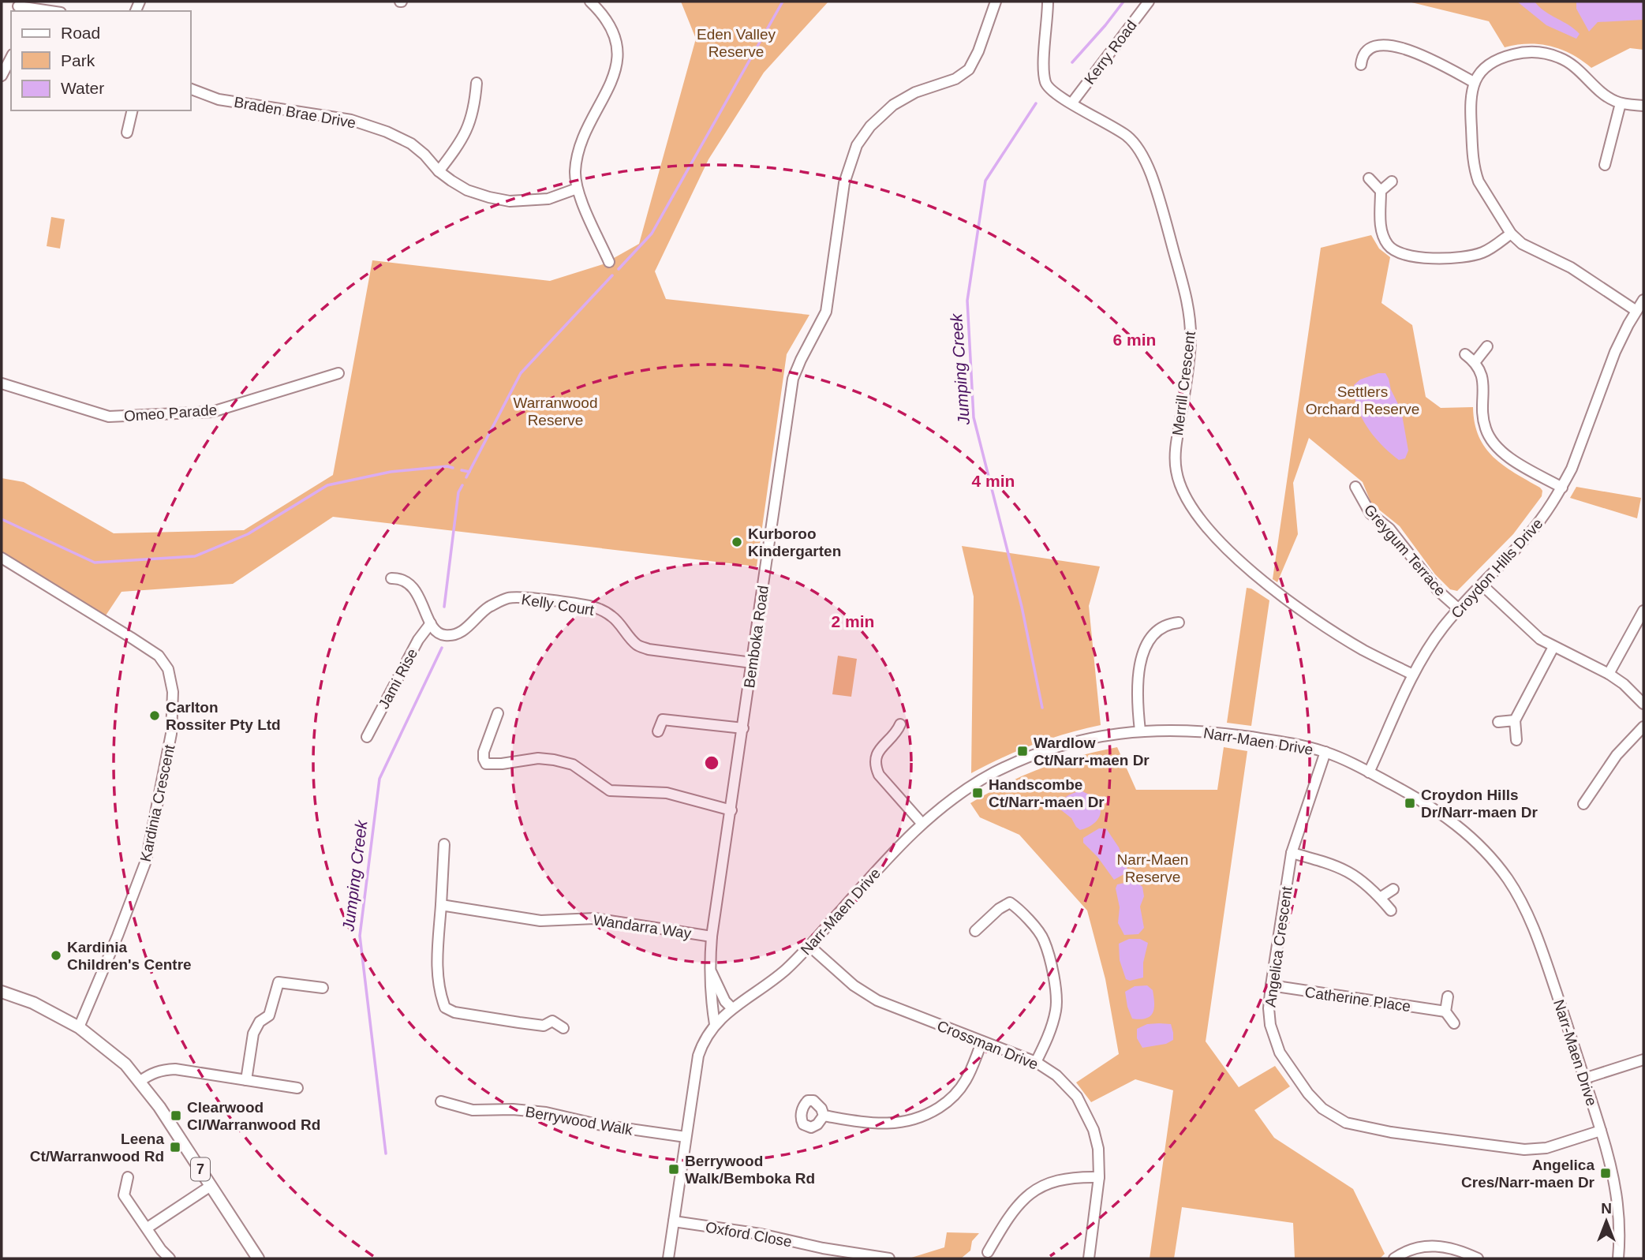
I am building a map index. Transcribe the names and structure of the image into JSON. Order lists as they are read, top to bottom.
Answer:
{
  "streets": {
    "main road": ["7"],
    "street": [
      "Kerry Road",
      "Braden Brae Drive",
      "Merrill Crescent",
      "Omeo Parade",
      "Greygum Terrace",
      "Croydon Hills Drive",
      "Kelly Court",
      "Bemboka Road",
      "Jami Rise",
      "Narr-Maen Drive",
      "Kardinia Crescent",
      "Wandarra Way",
      "Angelica Crescent",
      "Catherine Place",
      "Crossman Drive",
      "Berrywood Walk",
      "Oxford Close"
    ]
  },
  "crossings": [
    ["Kerry Road", "Merrill Crescent"],
    ["Merrill Crescent", "Croydon Hills Drive"],
    ["Greygum Terrace", "Croydon Hills Drive"],
    ["Croydon Hills Drive", "Narr-Maen Drive"],
    ["Kelly Court", "Bemboka Road"],
    ["Kelly Court", "Jami Rise"],
    ["Bemboka Road", "Narr-Maen Drive"],
    ["Bemboka Road", "Wandarra Way"],
    ["Narr-Maen Drive", "Angelica Crescent"],
    ["Narr-Maen Drive", "Crossman Drive"],
    ["Kardinia Crescent", "7"],
    ["Angelica Crescent", "Catherine Place"]
  ],
  "water": ["Jumping Creek"],
  "parks": [
    "Eden Valley Reserve",
    "Settlers Orchard Reserve",
    "Warranwood Reserve",
    "Narr-Maen Reserve"
  ],
  "places": {
    "other": ["Kurboroo Kindergarten", "Carlton Rossiter Pty Ltd", "Kardinia Children's Centre"],
    "transit": [
      "Wardlow Ct/Narr-maen Dr",
      "Handscombe Ct/Narr-maen Dr",
      "Croydon Hills Dr/Narr-maen Dr",
      "Clearwood Cl/Warranwood Rd",
      "Leena Ct/Warranwood Rd",
      "Berrywood Walk/Bemboka Rd",
      "Angelica Cres/Narr-maen Dr"
    ]
  },
  "legend": ["Road", "Park", "Water"],
  "north": "top",
  "rings": ["6 min", "4 min", "2 min"]
}
